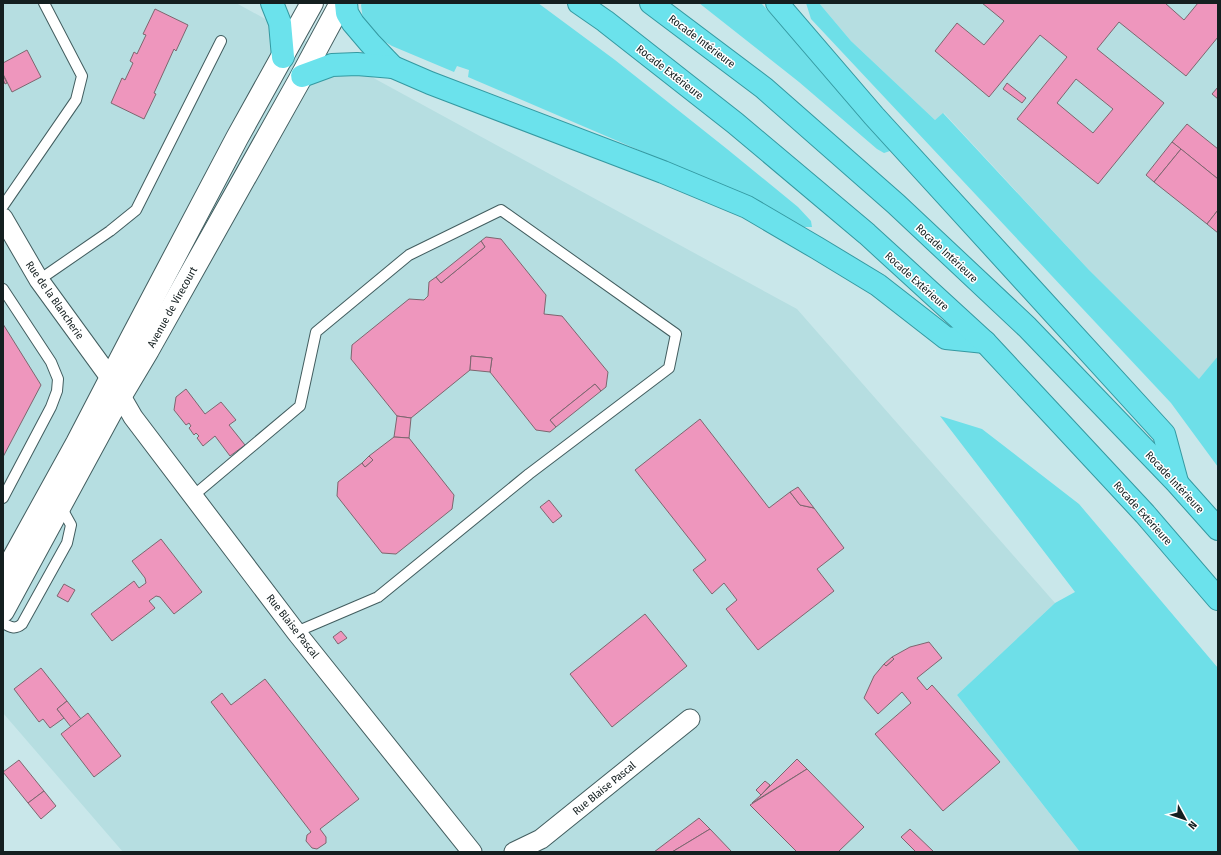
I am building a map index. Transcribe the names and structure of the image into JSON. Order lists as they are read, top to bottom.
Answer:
{
  "streets": {
    "highway": ["Rocade Intérieure", "Rocade Extérieure"],
    "street": ["Rue de la Blancherie", "Avenue de Virecourt", "Rue Blaise Pascal"]
  },
  "crossings": [
    ["Rue de la Blancherie", "Avenue de Virecourt"],
    ["Rue de la Blancherie", "Rue Blaise Pascal"],
    ["Avenue de Virecourt", "Rue Blaise Pascal"]
  ],
  "north": "bottom right"
}
